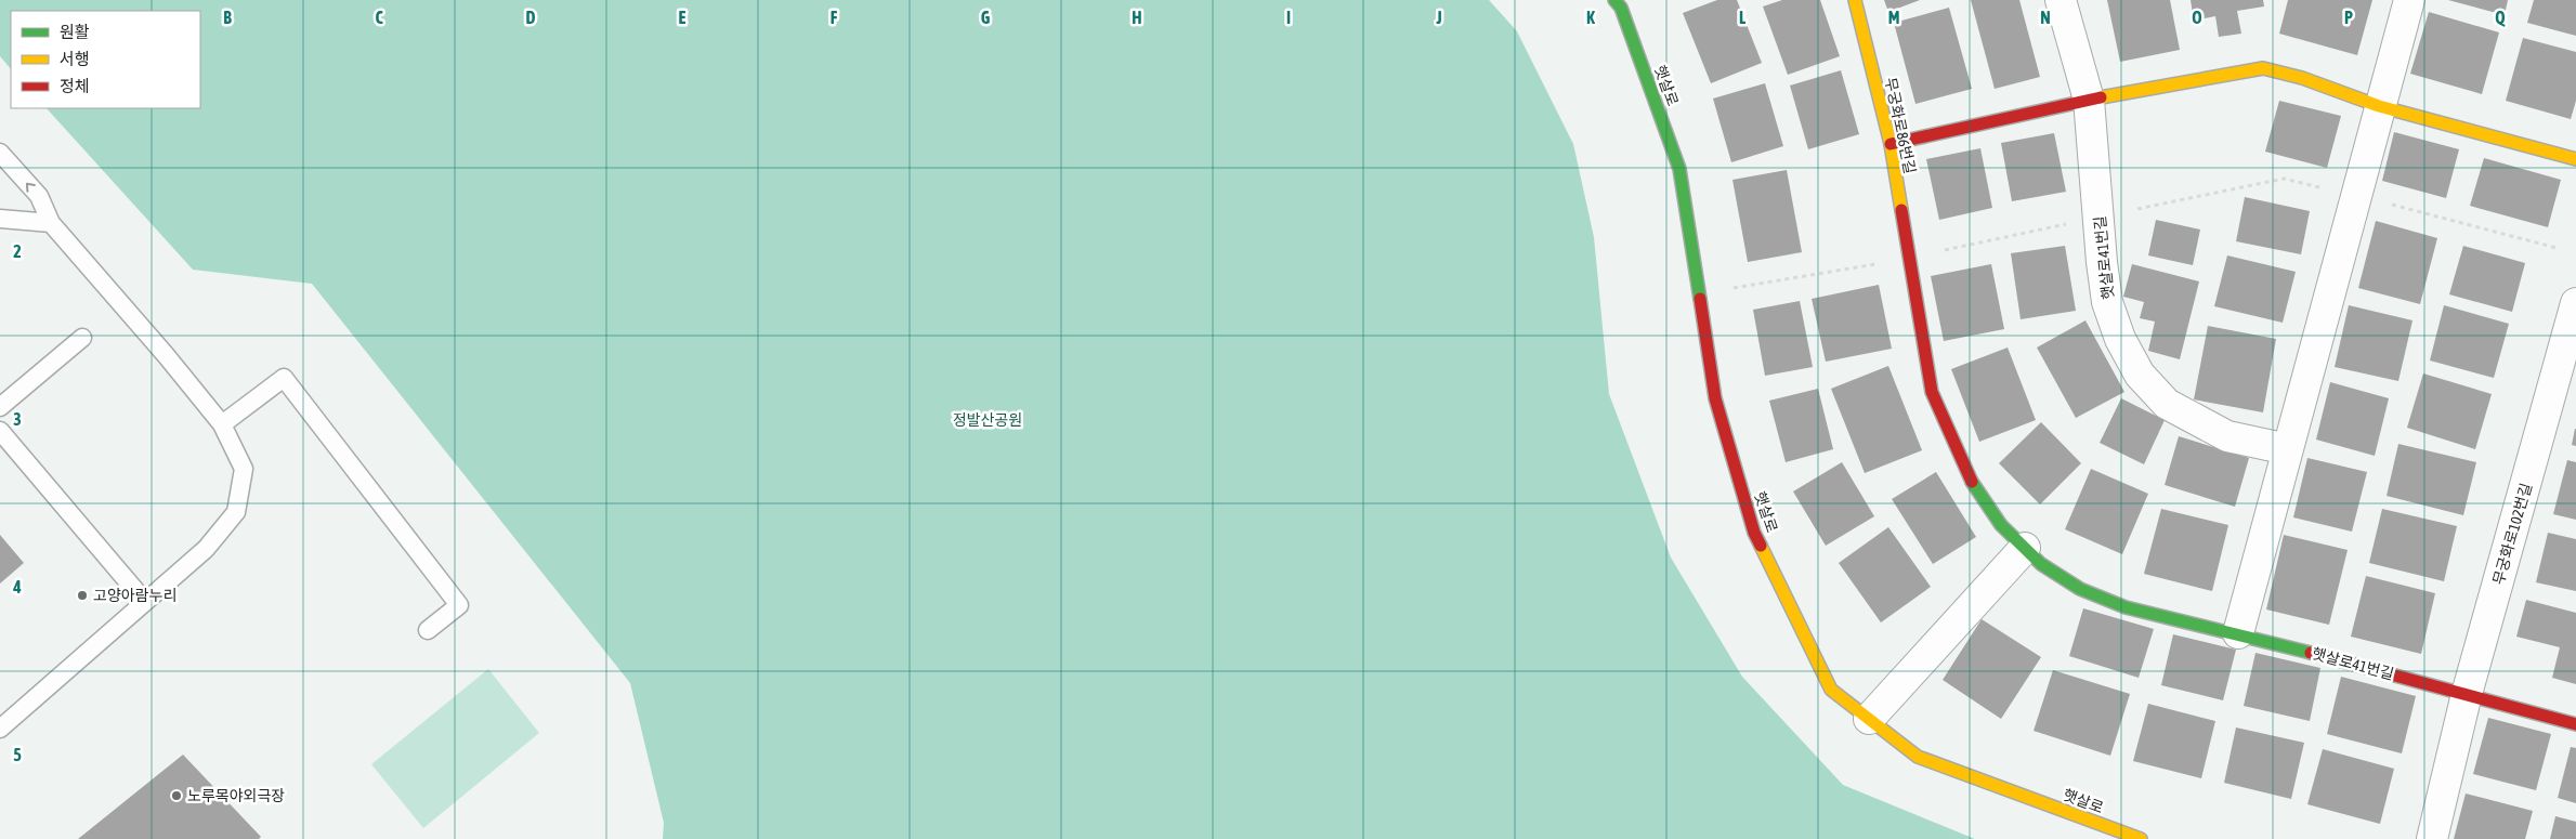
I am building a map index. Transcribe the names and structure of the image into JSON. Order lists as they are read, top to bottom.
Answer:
{
  "streets": {
    "street": [
      "햇살로",
      "무궁화로86번길",
      "햇살로41번길",
      "무궁화로102번길"
    ]
  },
  "crossings": [
    ["무궁화로86번길", "햇살로41번길"],
    ["햇살로41번길", "무궁화로102번길"]
  ],
  "parks": ["정발산공원"],
  "places": ["고양아람누리", "노루목야외극장"],
  "legend": ["원활", "서행", "정체"],
  "grid": {
    "columns": [
      "B",
      "C",
      "D",
      "E",
      "F",
      "G",
      "H",
      "I",
      "J",
      "K",
      "L",
      "M",
      "N",
      "O",
      "P",
      "Q"
    ],
    "rows": [
      "2",
      "3",
      "4",
      "5"
    ]
  }
}
